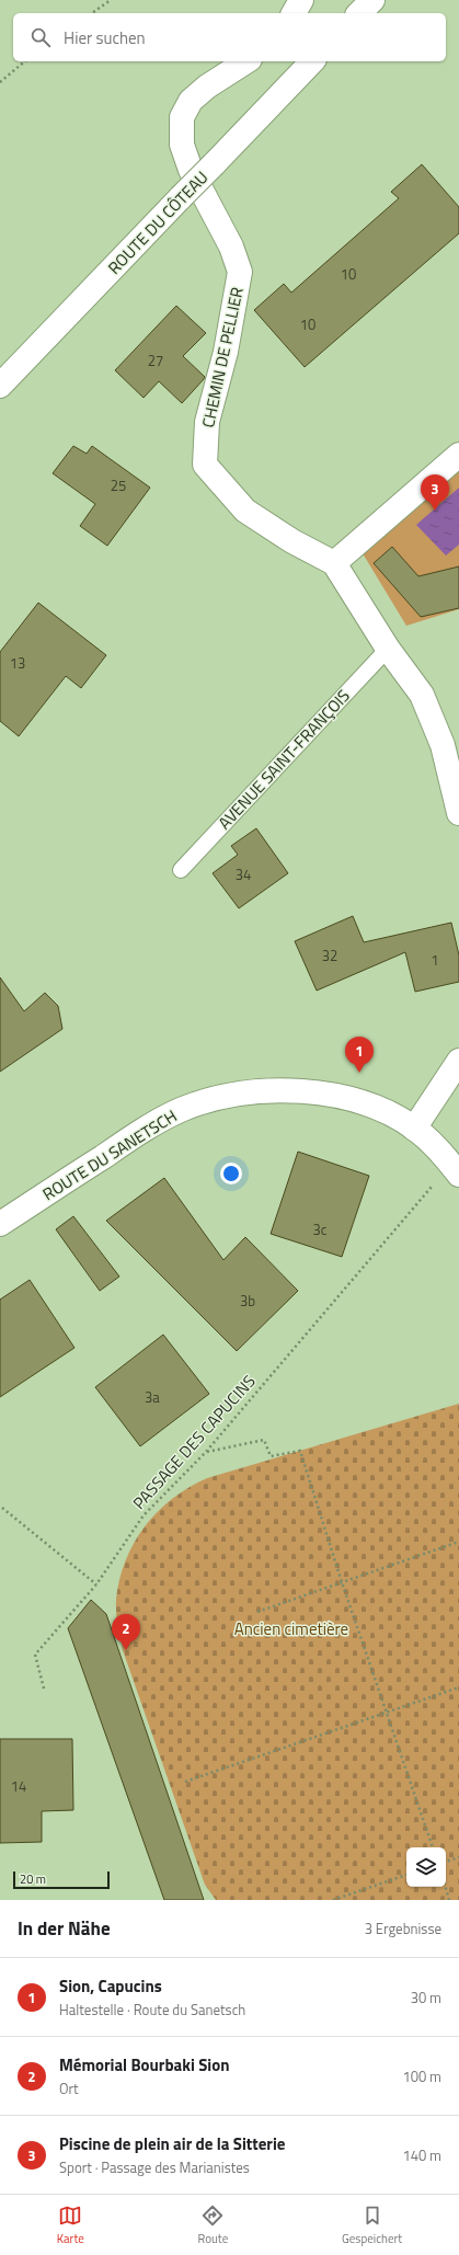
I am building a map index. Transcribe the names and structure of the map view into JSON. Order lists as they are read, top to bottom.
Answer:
{
  "streets": {
    "street": ["ROUTE DU CÔTEAU", "CHEMIN DE PELLIER", "ROUTE DU SANETSCH"],
    "lane": ["AVENUE SAINT-FRANÇOIS"],
    "path": ["PASSAGE DES CAPUCINS"]
  },
  "parks": ["Ancien cimetière"],
  "house_numbers": [
    "10",
    "10",
    "27",
    "25",
    "13",
    "34",
    "32",
    "1",
    "3c",
    "3b",
    "3a",
    "14"
  ],
  "scale_bar": "20 m",
  "page": {
    "search": "Hier suchen",
    "pins": ["3", "1", "2"],
    "scale": "20 m",
    "heading": ["In der Nähe", "3 Ergebnisse"],
    "list": [
      {
        "mark": "1",
        "name": "Sion, Capucins",
        "note": "Haltestelle · Route du Sanetsch",
        "value": "30 m"
      },
      {
        "mark": "2",
        "name": "Mémorial Bourbaki Sion",
        "note": "Ort",
        "value": "100 m"
      },
      {
        "mark": "3",
        "name": "Piscine de plein air de la Sitterie",
        "note": "Sport · Passage des Marianistes",
        "value": "140 m"
      }
    ],
    "nav": ["Karte", "Route", "Gespeichert"]
  }
}
